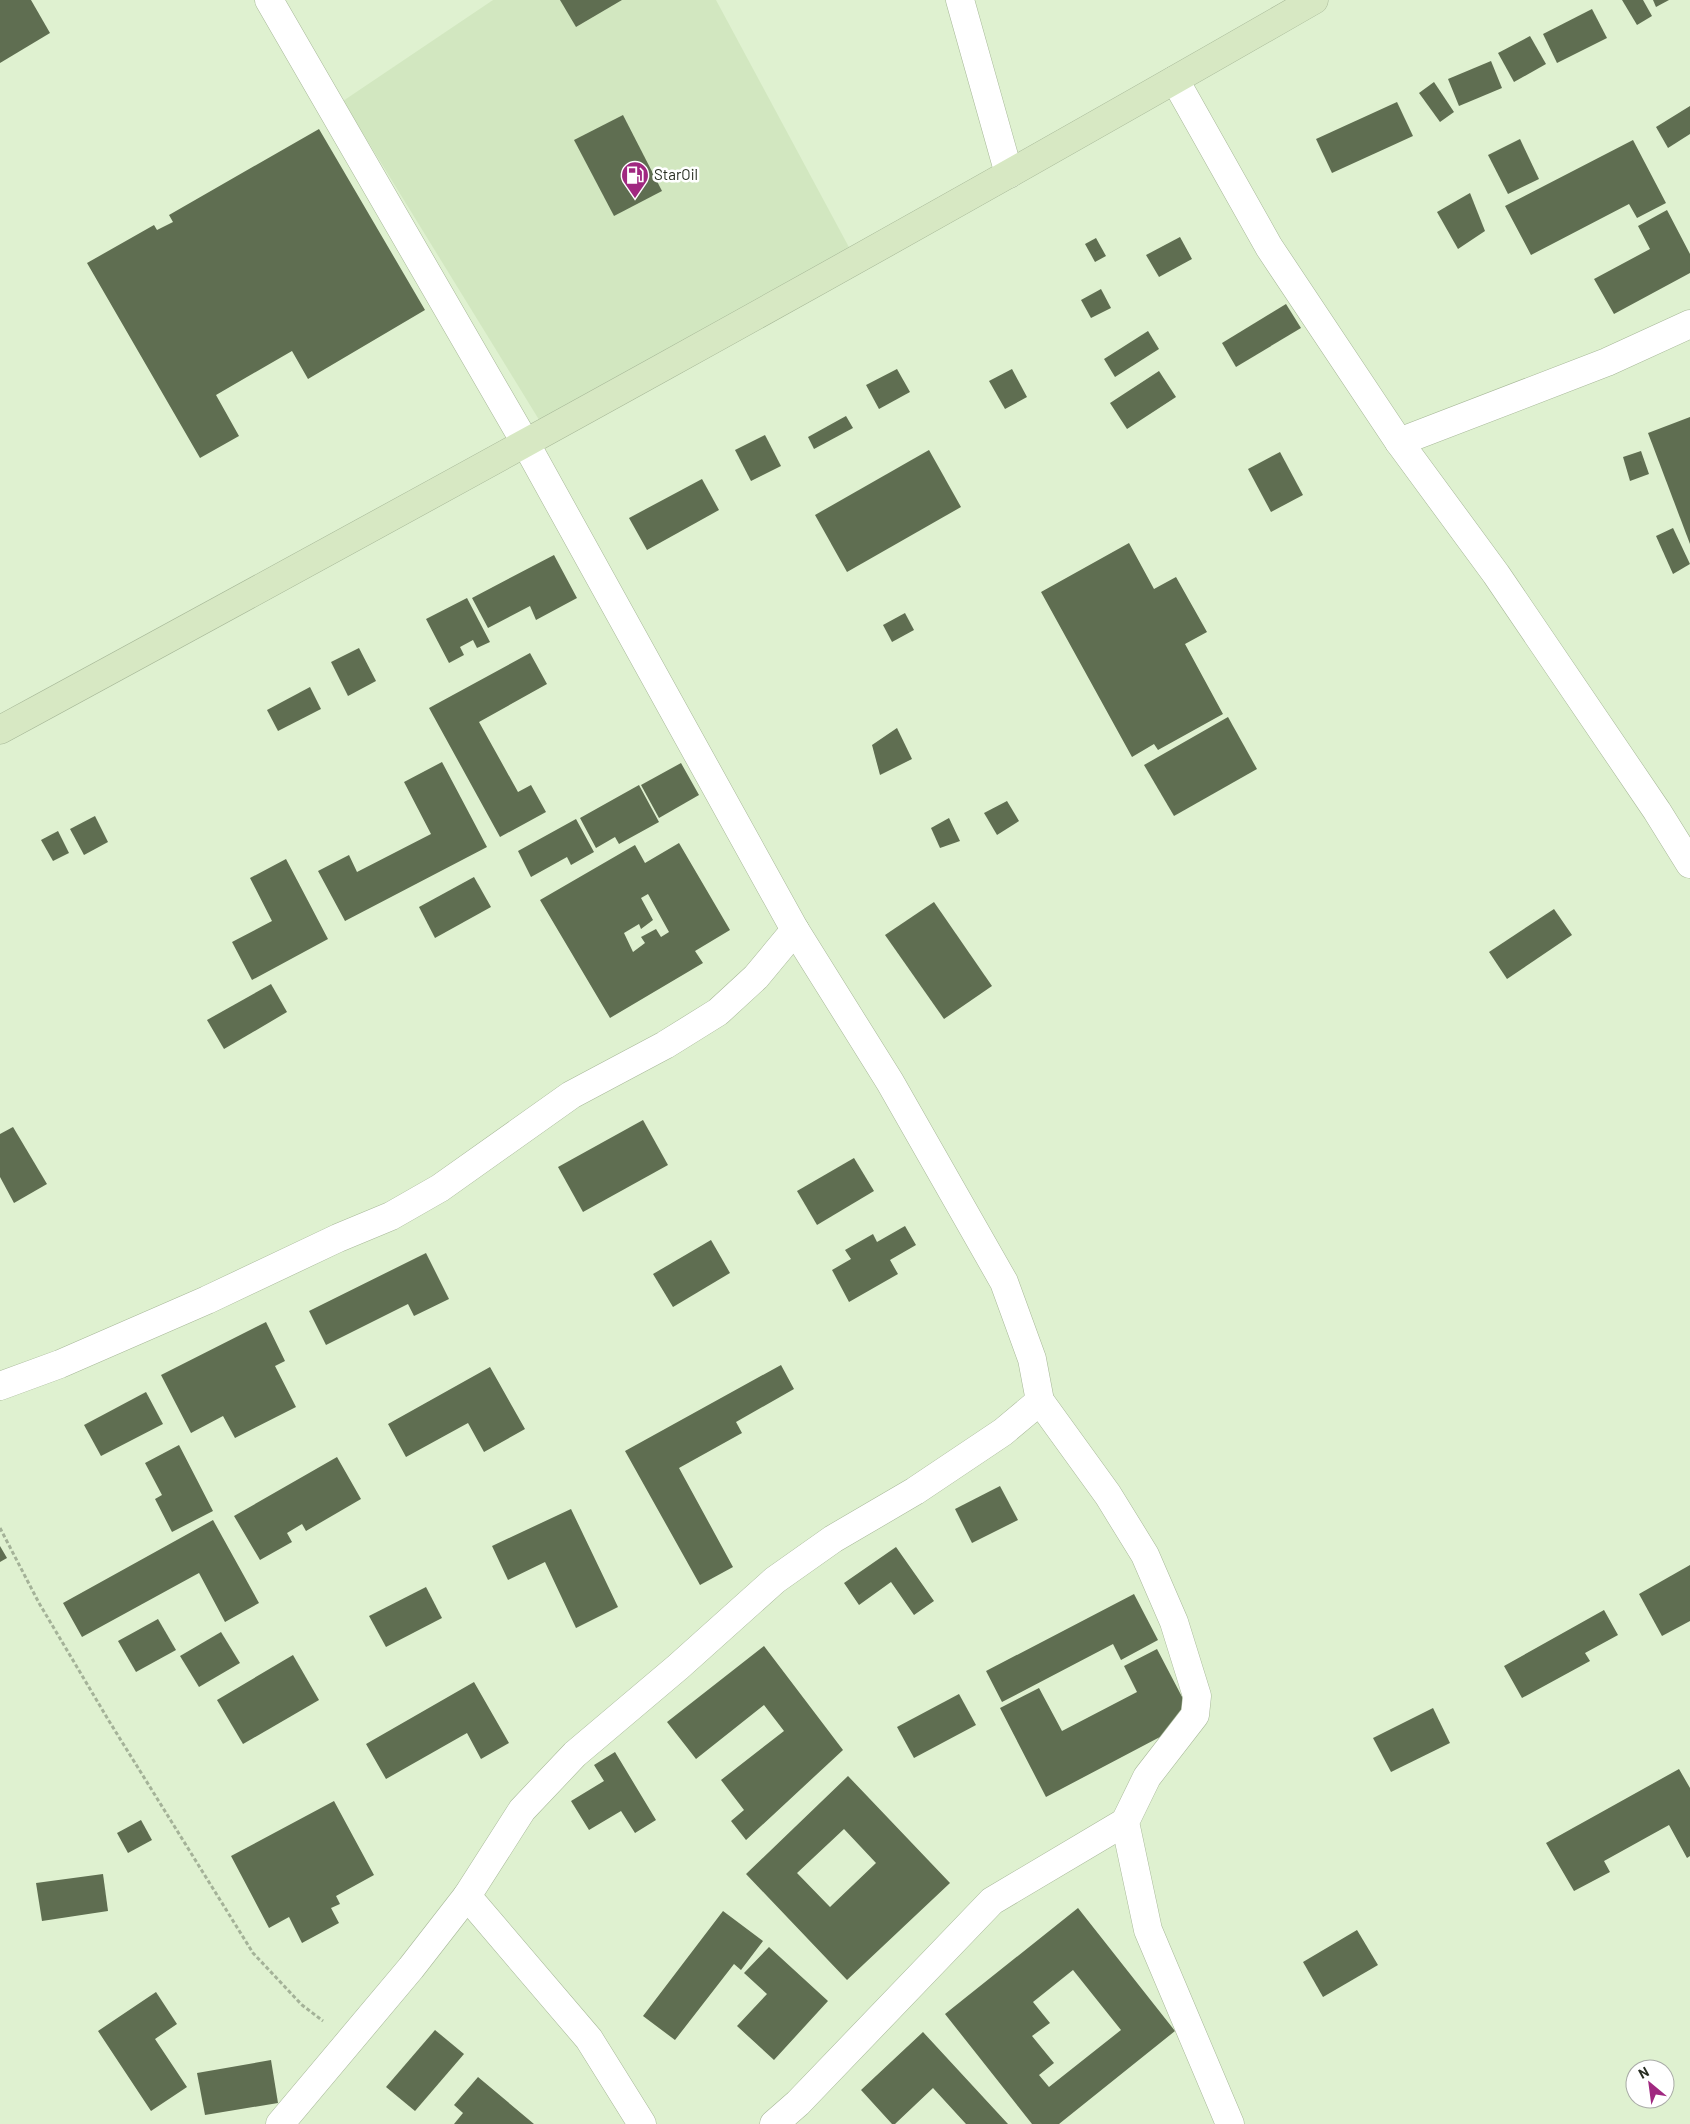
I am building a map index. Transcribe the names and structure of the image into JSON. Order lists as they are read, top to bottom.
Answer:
{
  "places": {
    "fuel station": ["StarOil"]
  },
  "north": "top left"
}
